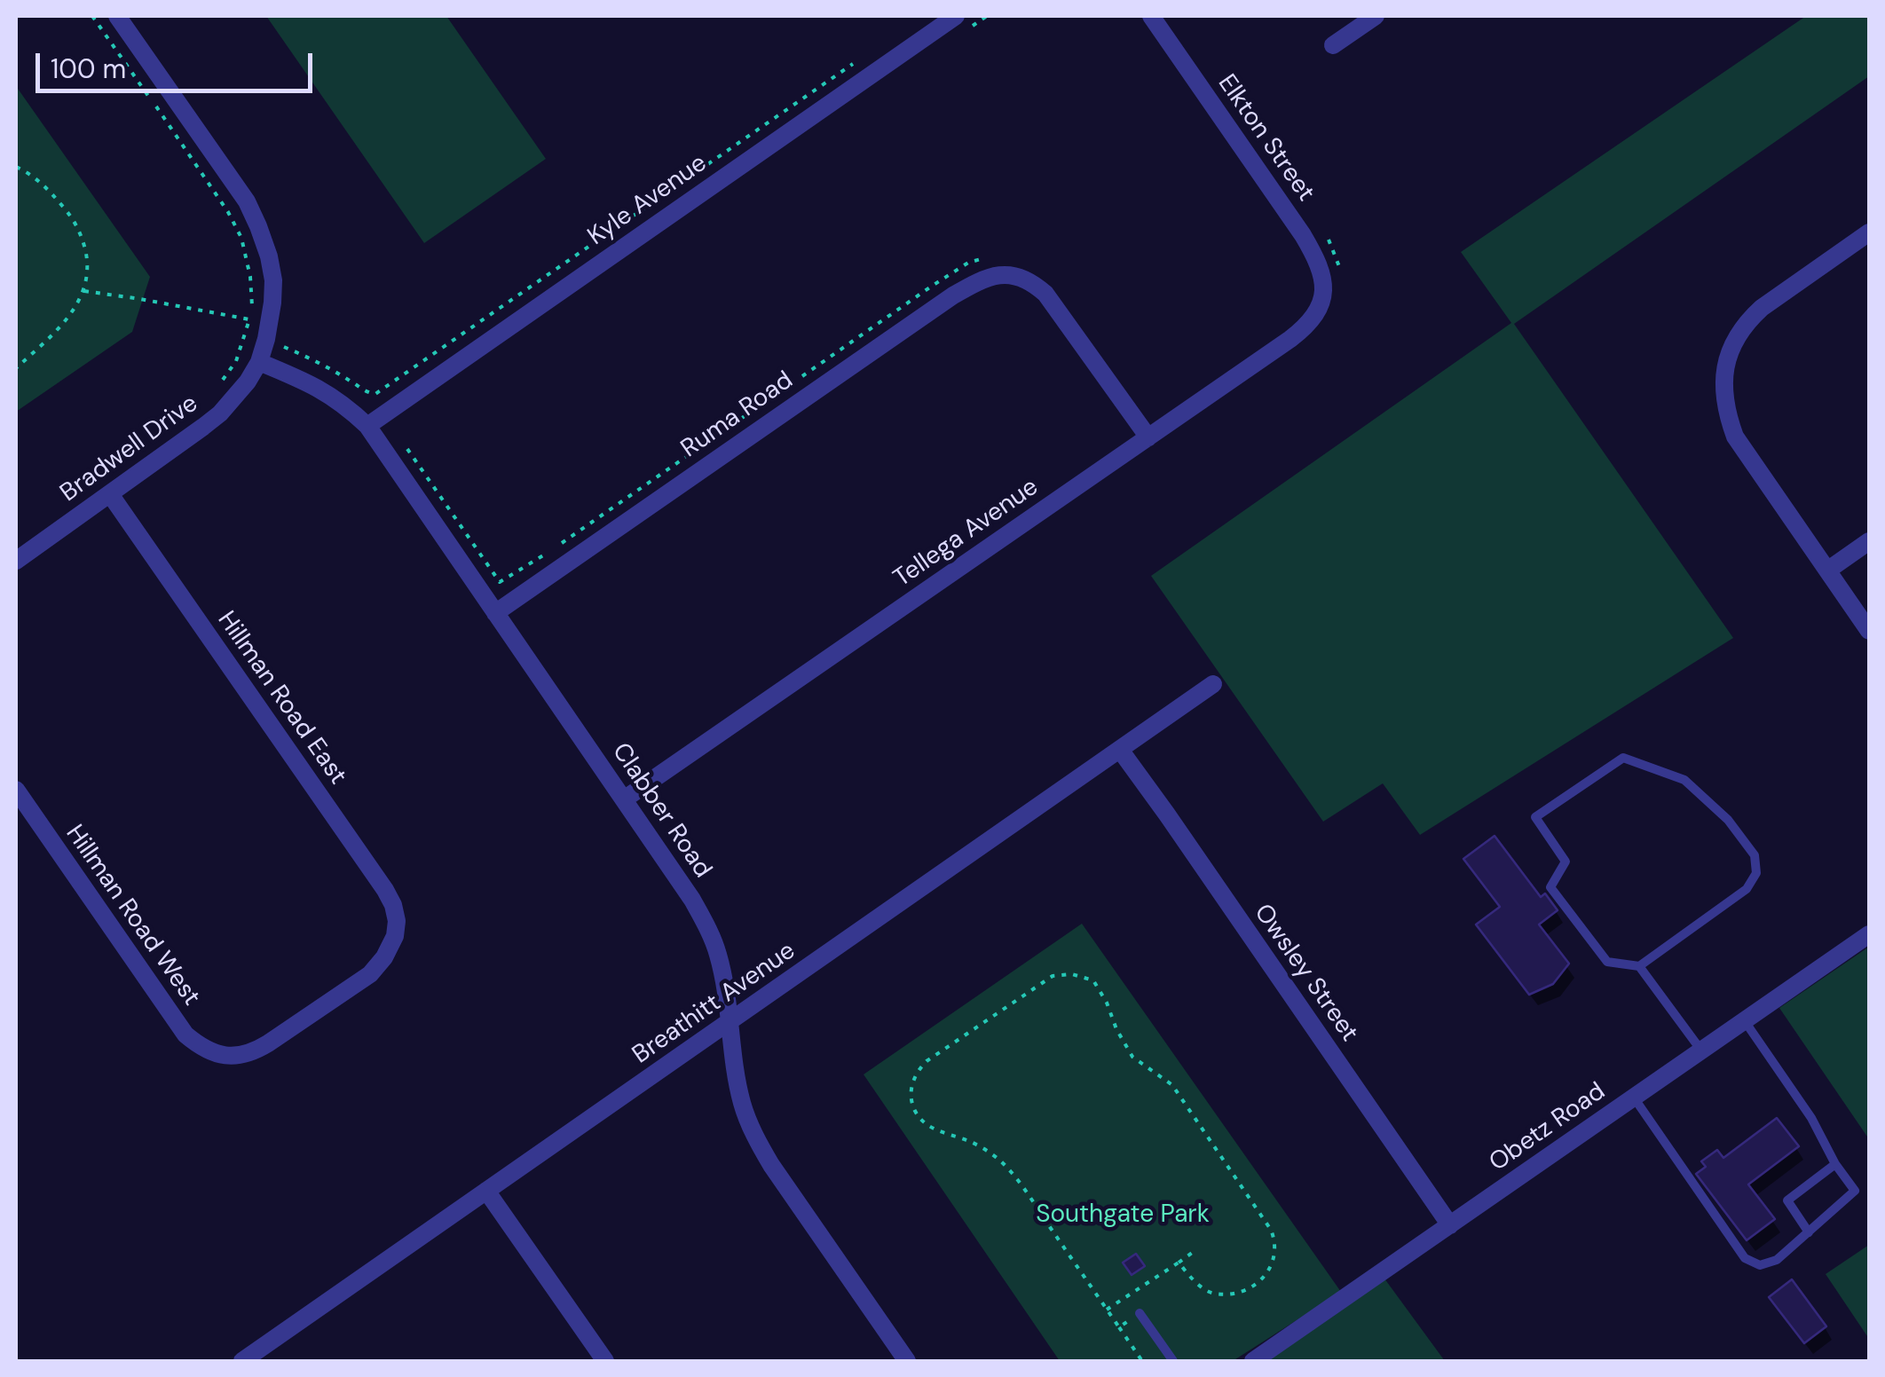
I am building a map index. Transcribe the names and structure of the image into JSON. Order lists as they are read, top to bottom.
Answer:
{
  "streets": {
    "street": [
      "Elkton Street",
      "Kyle Avenue",
      "Ruma Road",
      "Bradwell Drive",
      "Tellega Avenue",
      "Hillman Road East",
      "Clabber Road",
      "Hillman Road West",
      "Owsley Street",
      "Breathitt Avenue",
      "Obetz Road"
    ]
  },
  "crossings": [
    ["Elkton Street", "Tellega Avenue"],
    ["Kyle Avenue", "Clabber Road"],
    ["Ruma Road", "Tellega Avenue"],
    ["Ruma Road", "Clabber Road"],
    ["Bradwell Drive", "Hillman Road East"],
    ["Bradwell Drive", "Clabber Road"],
    ["Tellega Avenue", "Clabber Road"],
    ["Hillman Road East", "Hillman Road West"],
    ["Clabber Road", "Breathitt Avenue"],
    ["Owsley Street", "Breathitt Avenue"],
    ["Owsley Street", "Obetz Road"]
  ],
  "parks": ["Southgate Park"],
  "scale_bar": "100 m"
}
